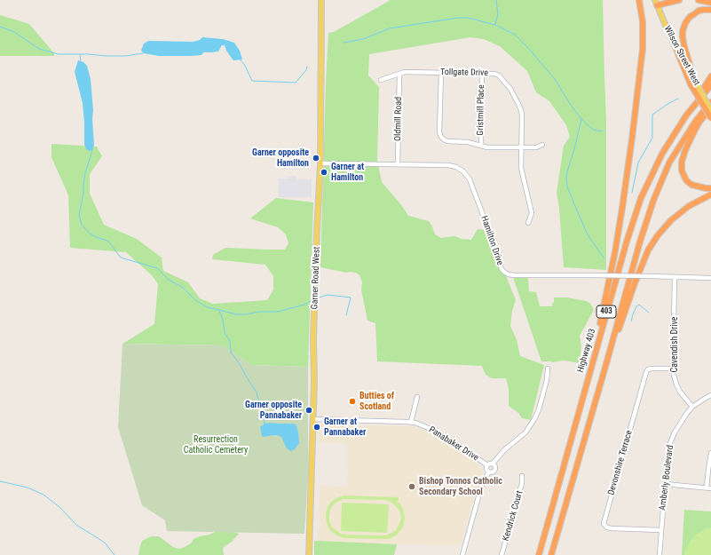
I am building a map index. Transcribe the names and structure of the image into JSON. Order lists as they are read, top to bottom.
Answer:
{
  "streets": {
    "highway": ["403", "Highway 403"],
    "main road": ["Wilson Street West", "Garner Road West"],
    "street": [
      "Tollgate Drive",
      "Gristmill Place",
      "Oldmill Road",
      "Hamilton Drive",
      "Cavendish Drive",
      "Panabaker Drive",
      "Devonshire Terrace",
      "Amberly Boulevard",
      "Kendrick Court"
    ]
  },
  "crossings": [
    ["Tollgate Drive", "Gristmill Place"],
    ["Tollgate Drive", "Oldmill Road"],
    ["Oldmill Road", "Hamilton Drive"],
    ["Hamilton Drive", "Garner Road West"],
    ["Hamilton Drive", "Cavendish Drive"],
    ["Garner Road West", "Panabaker Drive"],
    ["Cavendish Drive", "Devonshire Terrace"],
    ["Cavendish Drive", "Amberly Boulevard"],
    ["Devonshire Terrace", "Amberly Boulevard"]
  ],
  "parks": ["Resurrection Catholic Cemetery"],
  "places": [
    "Garner opposite Hamilton",
    "Garner at Hamilton",
    "Butties of Scotland",
    "Garner opposite Pannabaker",
    "Garner at Pannabaker",
    "Bishop Tonnos Catholic Secondary School"
  ]
}
